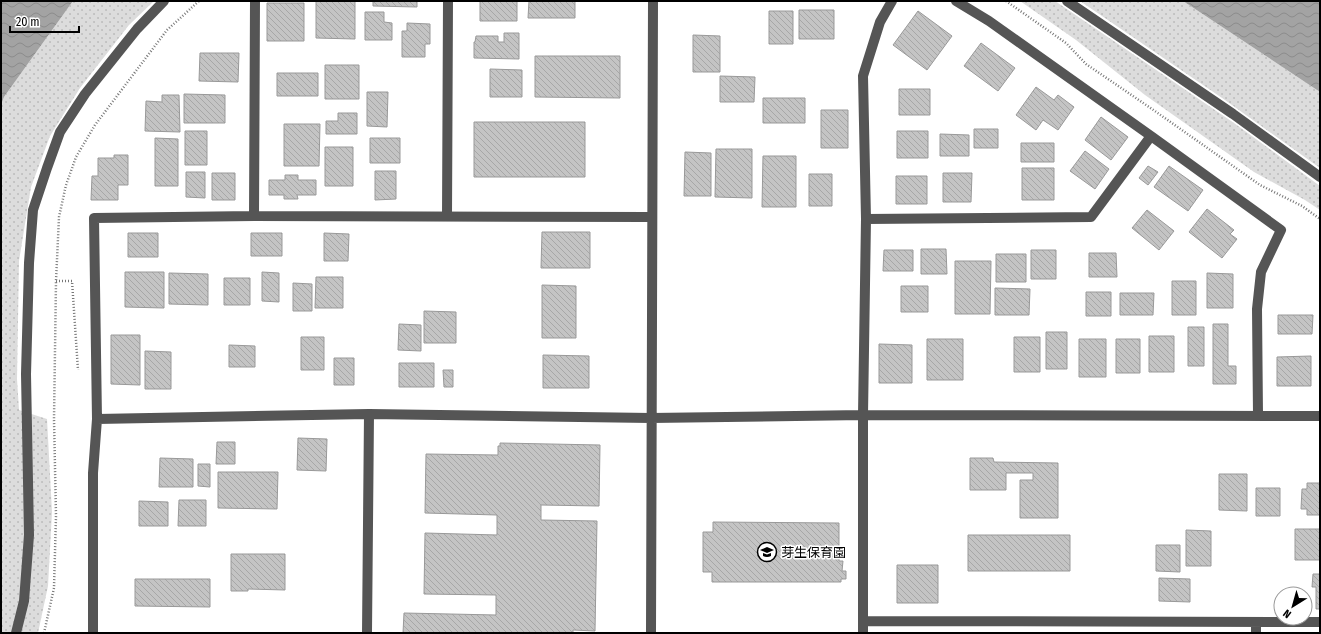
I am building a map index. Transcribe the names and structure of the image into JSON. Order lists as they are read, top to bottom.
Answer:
{
  "places": {
    "school or university": ["芽生保育園"]
  },
  "scale_bar": "20 m",
  "north": "bottom left"
}
